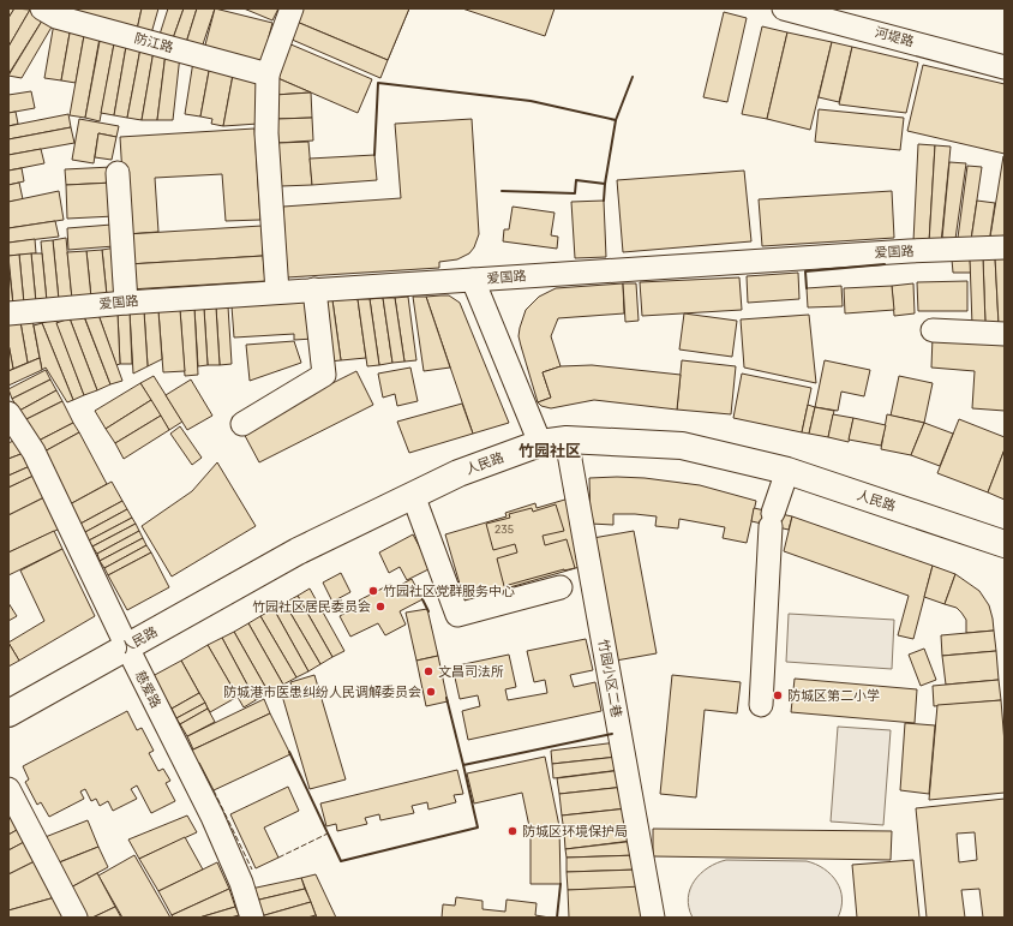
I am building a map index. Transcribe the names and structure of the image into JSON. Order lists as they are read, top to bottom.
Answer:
{
  "streets": {
    "main road": ["人民路"],
    "street": [
      "河堤路",
      "防江路",
      "爱国路",
      "竹园小区二巷",
      "慈爱路"
    ]
  },
  "crossings": [
    ["人民路", "竹园小区二巷"],
    ["人民路", "慈爱路"]
  ],
  "districts": ["竹园社区"],
  "places": [
    "竹园社区党群服务中心",
    "竹园社区居民委员会",
    "文昌司法所",
    "防城港市医患纠纷人民调解委员会",
    "防城区第二小学",
    "防城区环境保护局"
  ],
  "house_numbers": ["235"]
}
